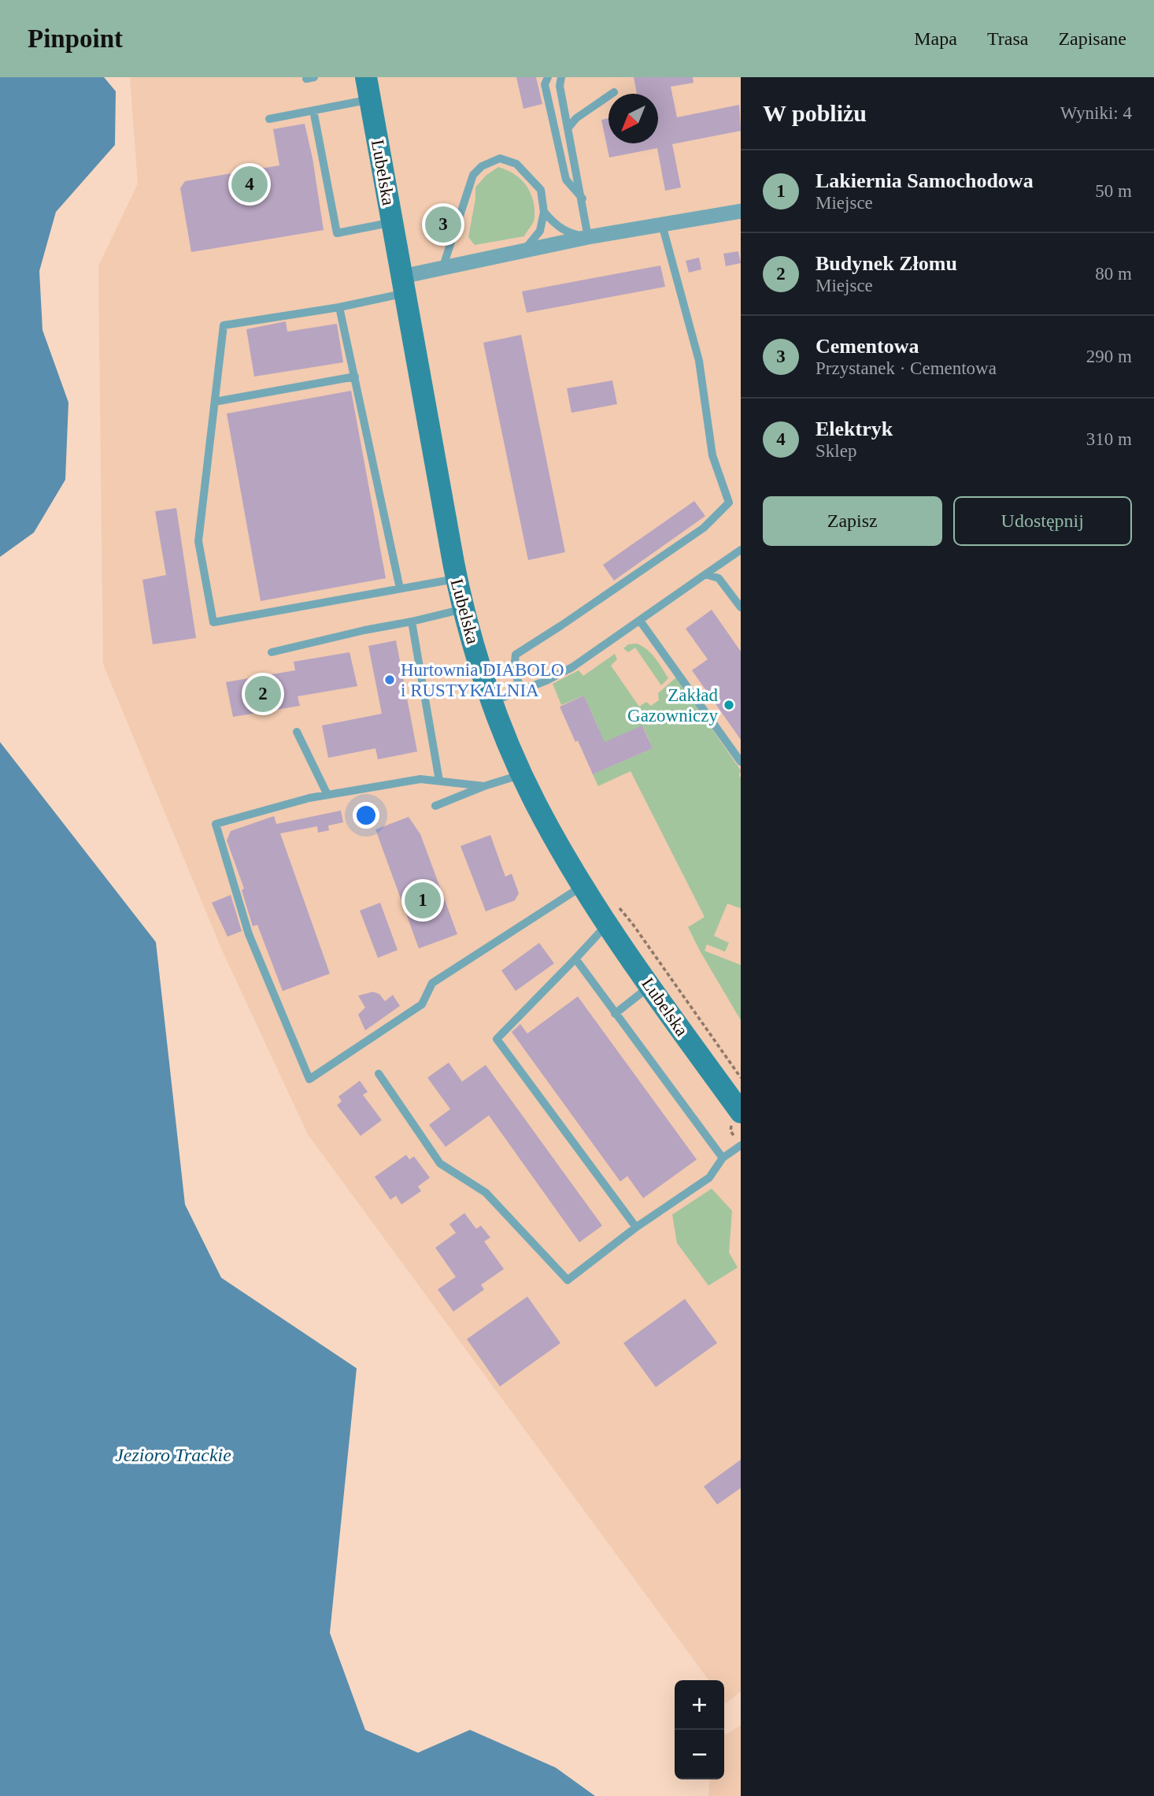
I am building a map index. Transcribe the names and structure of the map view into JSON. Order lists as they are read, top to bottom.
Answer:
{
  "streets": {
    "street": ["Lubelska"]
  },
  "water": ["Jezioro Trackie"],
  "places": ["Hurtownia DIABOLO i RUSTYKALNIA", "Zakład Gazowniczy"],
  "north": "bottom left",
  "page": {
    "header": "Pinpoint",
    "nav": ["Mapa", "Trasa", "Zapisane"],
    "heading": ["W pobliżu", "Wyniki: 4"],
    "list": [
      {
        "mark": "1",
        "name": "Lakiernia Samochodowa",
        "note": "Miejsce",
        "value": "50 m"
      },
      {
        "mark": "2",
        "name": "Budynek Złomu",
        "note": "Miejsce",
        "value": "80 m"
      },
      {
        "mark": "3",
        "name": "Cementowa",
        "note": "Przystanek · Cementowa",
        "value": "290 m"
      },
      {
        "mark": "4",
        "name": "Elektryk",
        "note": "Sklep",
        "value": "310 m"
      }
    ],
    "pins": [
      "4",
      "3",
      "2",
      "1"
    ],
    "buttons": ["Zapisz", "Udostępnij"],
    "map_buttons": ["+", "−"]
  }
}
